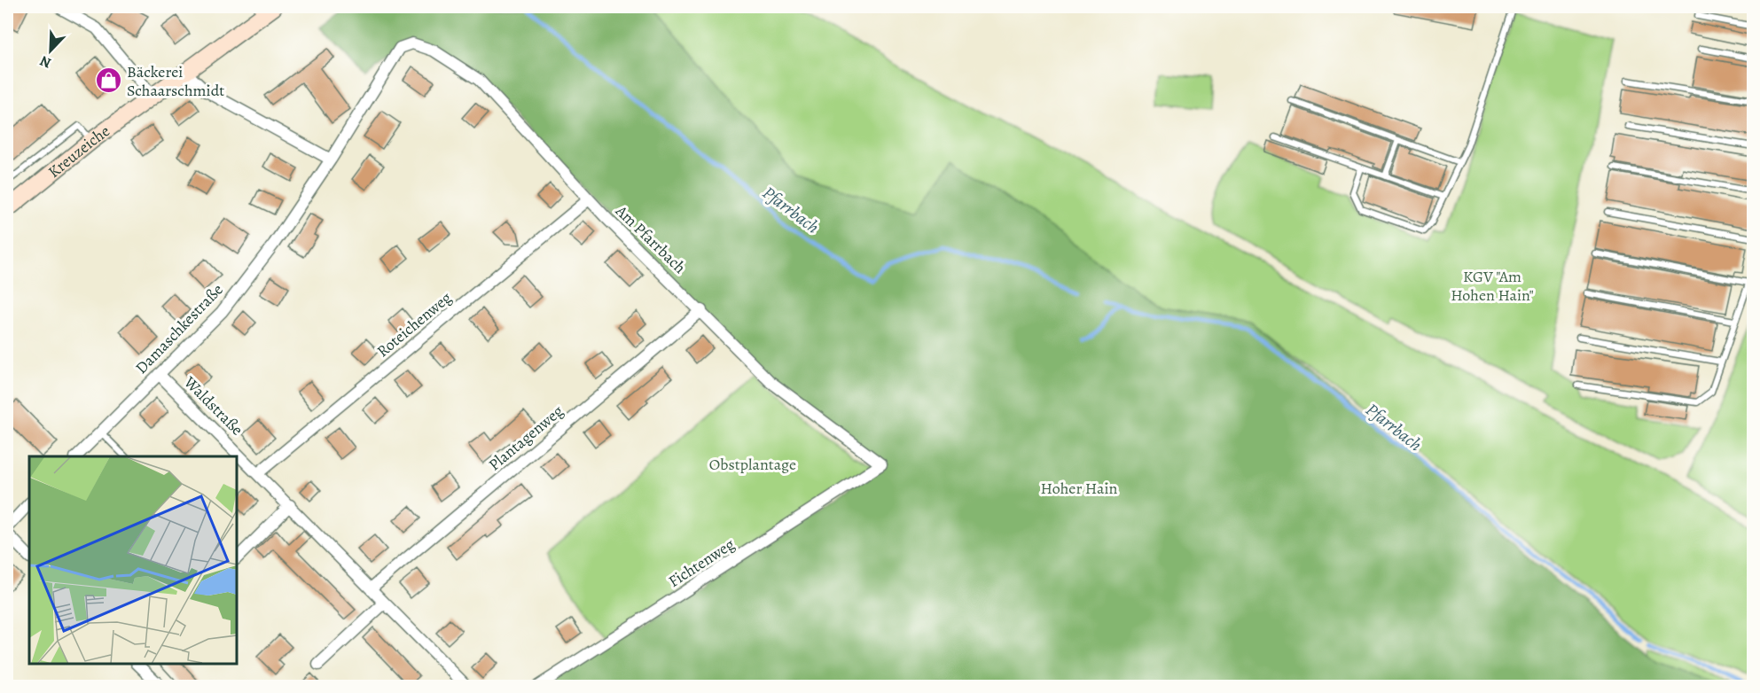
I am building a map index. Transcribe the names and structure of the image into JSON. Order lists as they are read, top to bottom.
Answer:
{
  "streets": {
    "main road": ["Kreuzeiche"],
    "street": [
      "Am Pfarrbach",
      "Roteichenweg",
      "Damaschkestraße",
      "Waldstraße",
      "Plantagenweg",
      "Fichtenweg"
    ]
  },
  "crossings": [
    ["Am Pfarrbach", "Roteichenweg"],
    ["Am Pfarrbach", "Damaschkestraße"],
    ["Am Pfarrbach", "Plantagenweg"],
    ["Am Pfarrbach", "Fichtenweg"],
    ["Roteichenweg", "Waldstraße"],
    ["Damaschkestraße", "Waldstraße"],
    ["Waldstraße", "Plantagenweg"]
  ],
  "water": ["Pfarrbach"],
  "parks": ["KGV \"Am Hohen Hain\"", "Obstplantage", "Hoher Hain"],
  "places": {
    "shop": ["Bäckerei Schaarschmidt"]
  },
  "north": "bottom left"
}
